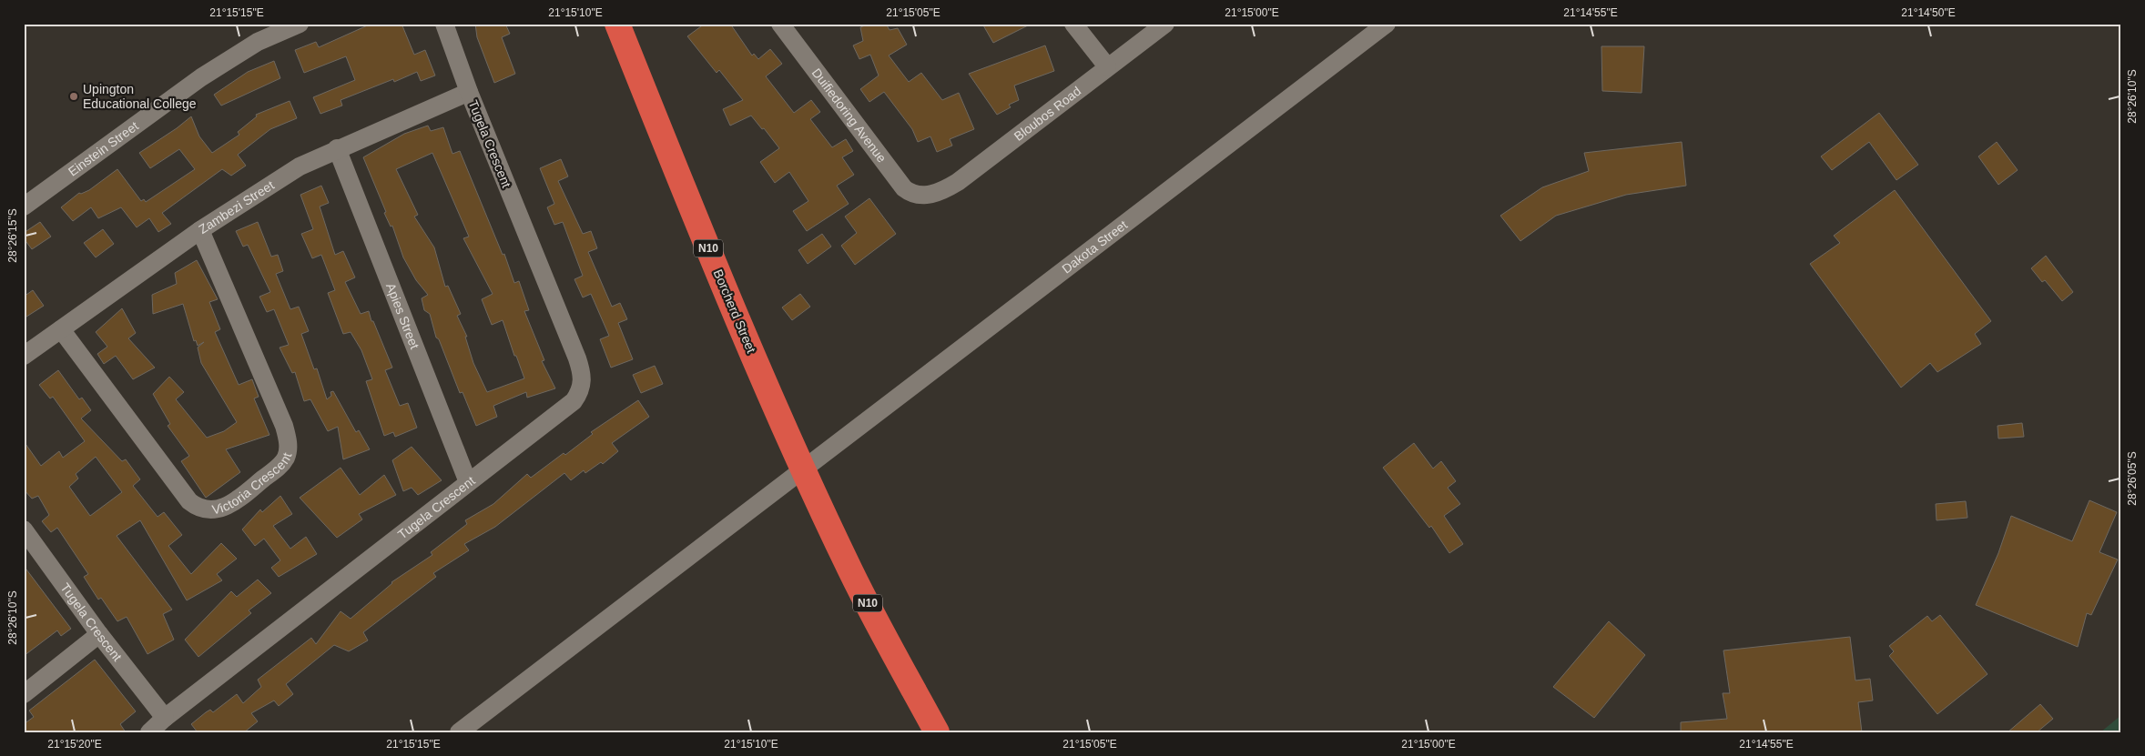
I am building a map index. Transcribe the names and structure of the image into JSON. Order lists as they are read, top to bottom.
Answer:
{
  "streets": {
    "highway": ["N10", "Borcherd Street"],
    "street": [
      "Bloubos Road",
      "Duifiedoring Avenue",
      "Tugela Crescent",
      "Einstein Street",
      "Zambezi Street",
      "Dakota Street",
      "Apies Street",
      "Victoria Crescent"
    ]
  },
  "crossings": [
    ["Bloubos Road", "Duifiedoring Avenue"],
    ["Tugela Crescent", "Zambezi Street"],
    ["Tugela Crescent", "Apies Street"],
    ["Zambezi Street", "Apies Street"],
    ["Zambezi Street", "Victoria Crescent"],
    ["Dakota Street", "N10"],
    ["Dakota Street", "Borcherd Street"],
    ["N10", "Borcherd Street"]
  ],
  "places": ["Upington Educational College"],
  "coordinates": [
    "21°15'15\"E",
    "21°15'10\"E",
    "21°15'05\"E",
    "21°15'00\"E",
    "21°14'55\"E",
    "21°14'50\"E",
    "28°26'10\"S",
    "28°26'15\"S",
    "28°26'05\"S",
    "21°15'20\"E"
  ]
}
